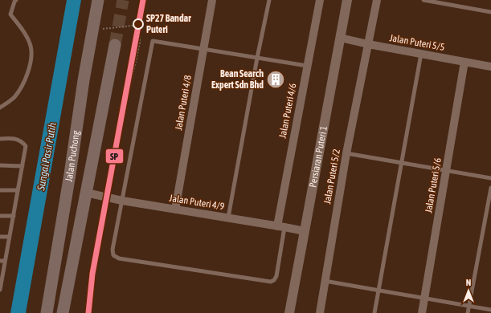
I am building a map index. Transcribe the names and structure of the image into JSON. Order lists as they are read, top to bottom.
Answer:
{
  "streets": {
    "main road": ["Jalan Puchong"],
    "street": [
      "Jalan Puteri 5/5",
      "Jalan Puteri 4/8",
      "Jalan Puteri 4/6",
      "Persiaran Puteri 1",
      "Jalan Puteri 5/2",
      "Jalan Puteri 5/6",
      "Jalan Puteri 4/9"
    ]
  },
  "crossings": [
    ["Jalan Puteri 5/5", "Persiaran Puteri 1"],
    ["Jalan Puteri 5/5", "Jalan Puteri 5/2"],
    ["Jalan Puteri 5/5", "Jalan Puteri 5/6"],
    ["Jalan Puteri 4/8", "Jalan Puteri 4/9"],
    ["Jalan Puteri 4/6", "Jalan Puteri 4/9"],
    ["Jalan Puchong", "Jalan Puteri 4/9"],
    ["Persiaran Puteri 1", "Jalan Puteri 4/9"]
  ],
  "water": ["Sungai Pasir Putih"],
  "places": {
    "other": ["SP27 Bandar Puteri"],
    "building": ["Bean Search Expert Sdn Bhd"]
  },
  "lines": ["transit line SP"],
  "north": "top"
}
